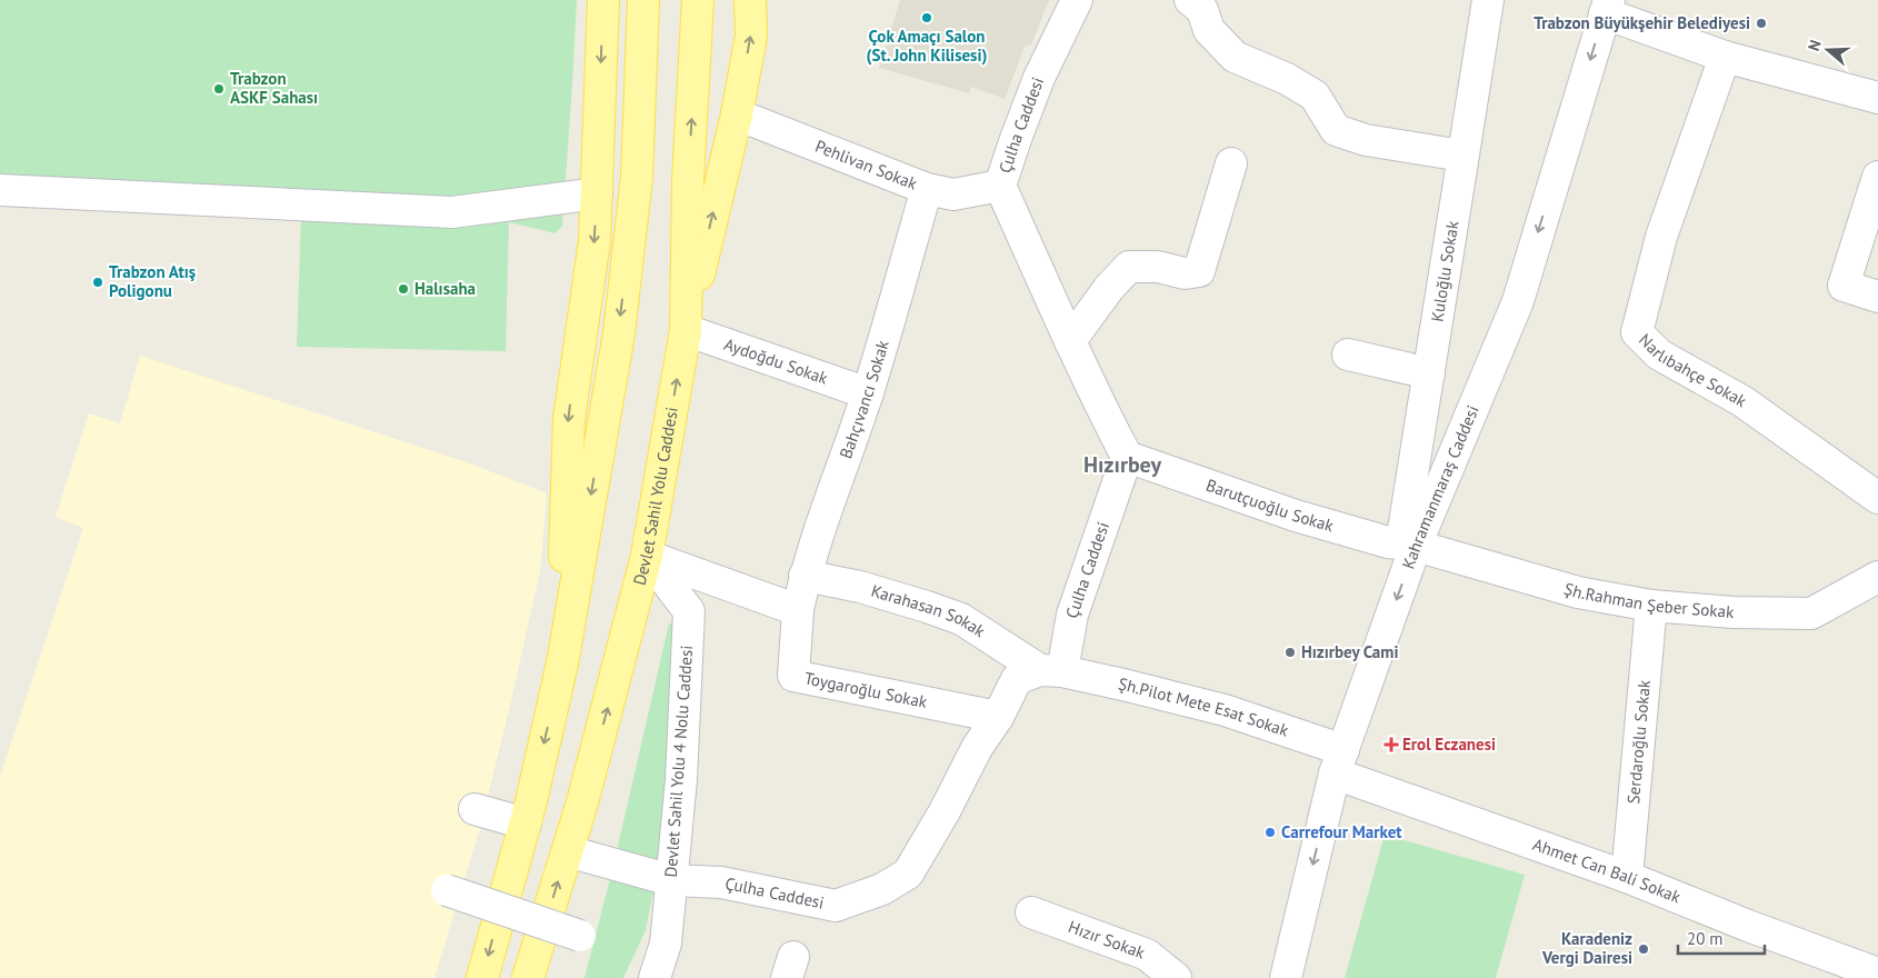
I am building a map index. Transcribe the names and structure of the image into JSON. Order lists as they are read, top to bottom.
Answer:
{
  "streets": {
    "main road": ["Devlet Sahil Yolu Caddesi"],
    "street": [
      "Çulha Caddesi",
      "Pehlivan Sokak",
      "Kuloğlu Sokak",
      "Aydoğdu Sokak",
      "Narlıbahçe Sokak",
      "Bahçıvancı Sokak",
      "Kahramanmaraş Caddesi",
      "Barutçuoğlu Sokak",
      "Şh.Rahman Şeber Sokak",
      "Karahasan Sokak",
      "Toygaroğlu Sokak",
      "Şh.Pilot Mete Esat Sokak",
      "Serdaroğlu Sokak",
      "Devlet Sahil Yolu 4 Nolu Caddesi",
      "Ahmet Can Bali Sokak",
      "Hızır Sokak"
    ]
  },
  "crossings": [
    ["Çulha Caddesi", "Pehlivan Sokak"],
    ["Çulha Caddesi", "Devlet Sahil Yolu Caddesi"],
    ["Çulha Caddesi", "Barutçuoğlu Sokak"],
    ["Çulha Caddesi", "Karahasan Sokak"],
    ["Çulha Caddesi", "Toygaroğlu Sokak"],
    ["Çulha Caddesi", "Şh.Pilot Mete Esat Sokak"],
    ["Çulha Caddesi", "Devlet Sahil Yolu 4 Nolu Caddesi"],
    ["Pehlivan Sokak", "Bahçıvancı Sokak"],
    ["Kuloğlu Sokak", "Kahramanmaraş Caddesi"],
    ["Kuloğlu Sokak", "Barutçuoğlu Sokak"],
    ["Kuloğlu Sokak", "Şh.Rahman Şeber Sokak"],
    ["Aydoğdu Sokak", "Bahçıvancı Sokak"],
    ["Aydoğdu Sokak", "Devlet Sahil Yolu Caddesi"],
    ["Bahçıvancı Sokak", "Karahasan Sokak"],
    ["Bahçıvancı Sokak", "Toygaroğlu Sokak"],
    ["Kahramanmaraş Caddesi", "Barutçuoğlu Sokak"],
    ["Kahramanmaraş Caddesi", "Şh.Rahman Şeber Sokak"],
    ["Kahramanmaraş Caddesi", "Şh.Pilot Mete Esat Sokak"],
    ["Kahramanmaraş Caddesi", "Ahmet Can Bali Sokak"],
    ["Devlet Sahil Yolu Caddesi", "Devlet Sahil Yolu 4 Nolu Caddesi"],
    ["Barutçuoğlu Sokak", "Şh.Rahman Şeber Sokak"],
    ["Şh.Rahman Şeber Sokak", "Serdaroğlu Sokak"],
    ["Karahasan Sokak", "Şh.Pilot Mete Esat Sokak"],
    ["Şh.Pilot Mete Esat Sokak", "Ahmet Can Bali Sokak"],
    ["Serdaroğlu Sokak", "Ahmet Can Bali Sokak"]
  ],
  "one_way": ["Kahramanmaraş Caddesi"],
  "districts": ["Hızırbey"],
  "places": {
    "other": [
      "Çok Amaçı Salon (St. John Kilisesi)",
      "Trabzon Büyükşehir Belediyesi",
      "Trabzon ASKF Sahası",
      "Trabzon Atış Poligonu",
      "Halısaha",
      "Hızırbey Cami",
      "Carrefour Market",
      "Karadeniz Vergi Dairesi"
    ],
    "health": ["Erol Eczanesi"]
  },
  "scale_bar": "20 m",
  "north": "left"
}
